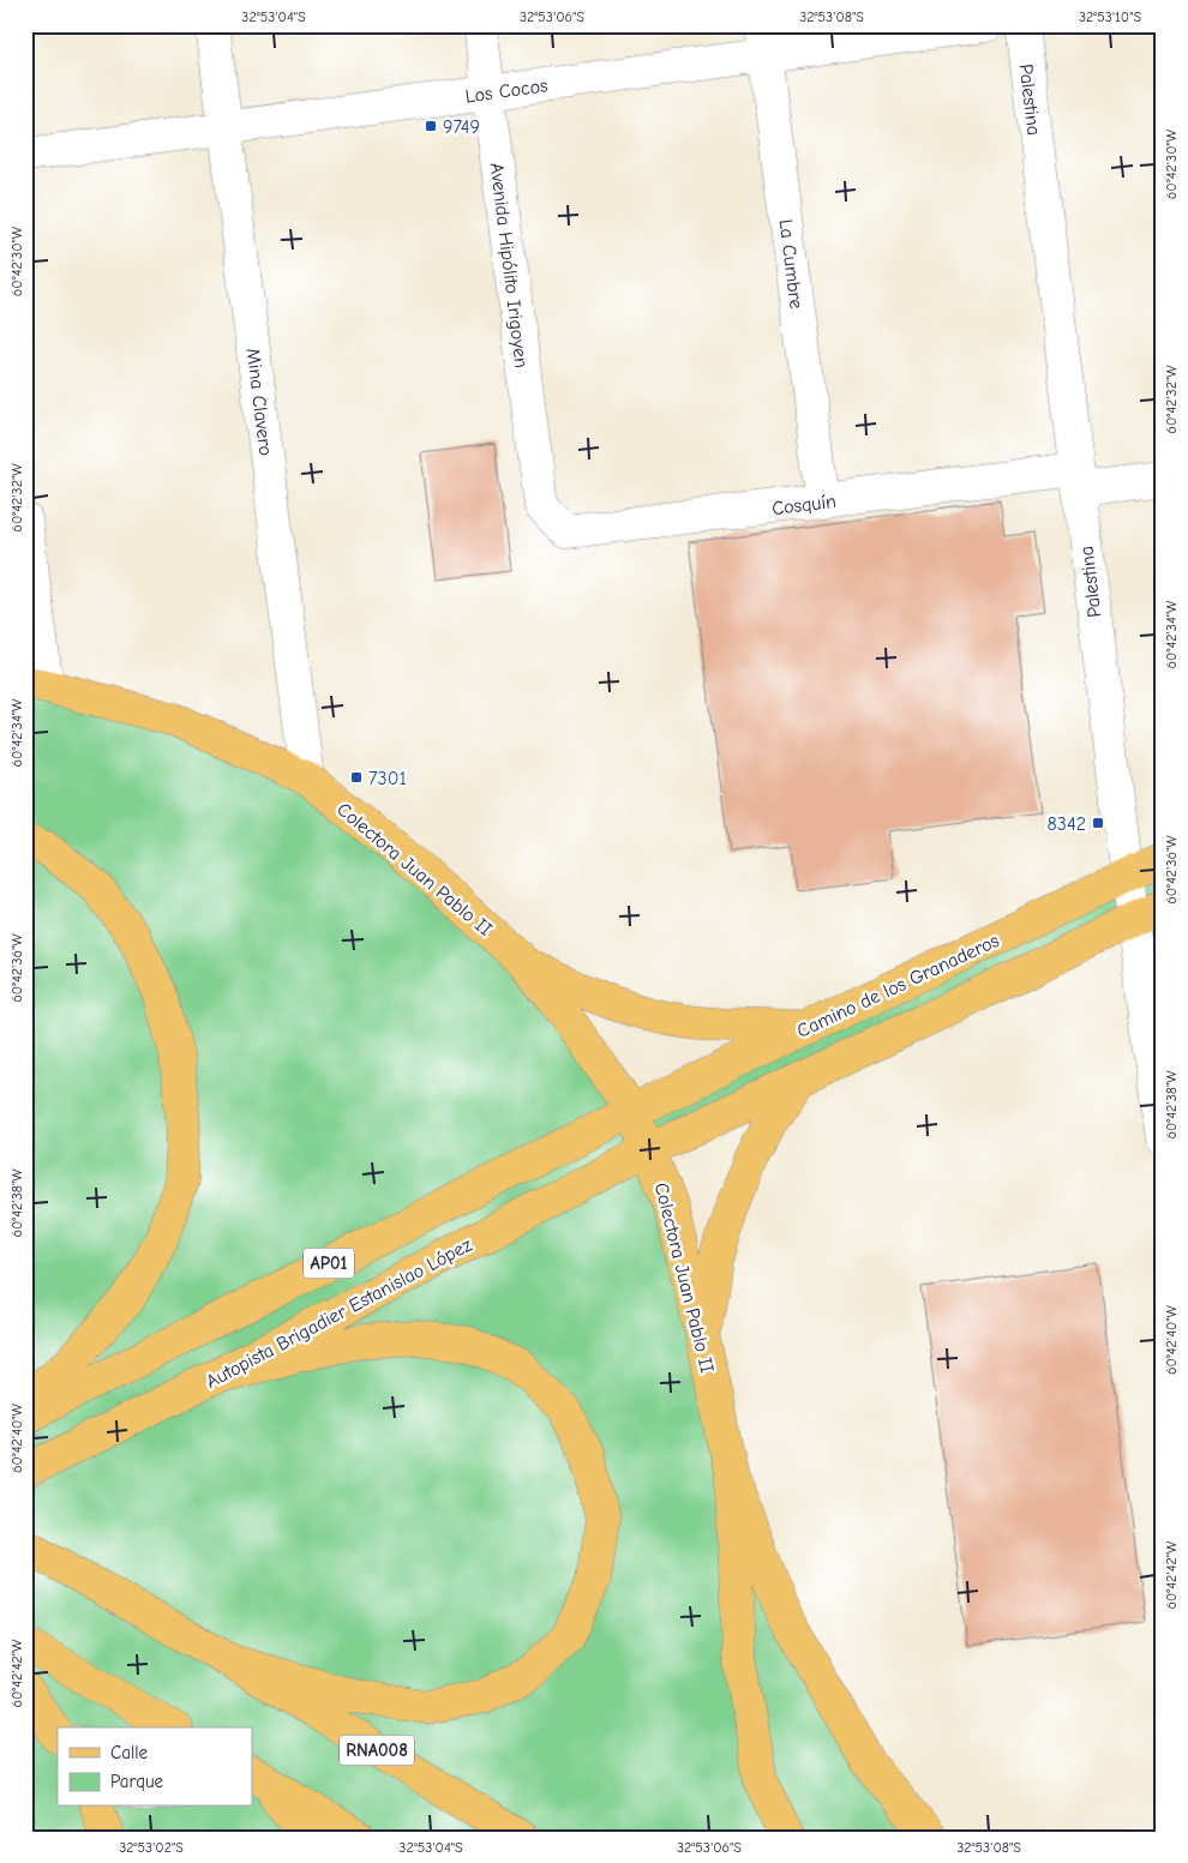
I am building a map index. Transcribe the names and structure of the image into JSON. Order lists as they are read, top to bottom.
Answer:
{
  "streets": {
    "main road": [
      "Colectora Juan Pablo II",
      "Camino de los Granaderos",
      "AP01",
      "Autopista Brigadier Estanislao López",
      "RNA008"
    ],
    "street": [
      "Los Cocos",
      "Palestina",
      "La Cumbre",
      "Avenida Hipólito Irigoyen",
      "Mina Clavero",
      "Cosquín"
    ]
  },
  "crossings": [
    ["Los Cocos", "La Cumbre"],
    ["Los Cocos", "Avenida Hipólito Irigoyen"],
    ["Los Cocos", "Mina Clavero"],
    ["Palestina", "Cosquín"],
    ["Palestina", "Camino de los Granaderos"],
    ["La Cumbre", "Cosquín"],
    ["Avenida Hipólito Irigoyen", "Cosquín"],
    ["Mina Clavero", "Colectora Juan Pablo II"],
    ["Colectora Juan Pablo II", "Camino de los Granaderos"],
    ["Colectora Juan Pablo II", "AP01"],
    ["Colectora Juan Pablo II", "Autopista Brigadier Estanislao López"],
    ["Camino de los Granaderos", "AP01"]
  ],
  "places": {
    "transit": ["9749", "7301", "8342"]
  },
  "legend": ["Calle", "Parque"],
  "coordinates": [
    "32°53'04\"S",
    "32°53'06\"S",
    "32°53'08\"S",
    "32°53'10\"S",
    "60°42'30\"W",
    "60°42'32\"W",
    "60°42'34\"W",
    "60°42'36\"W",
    "60°42'38\"W",
    "60°42'40\"W",
    "60°42'42\"W",
    "32°53'02\"S"
  ]
}
